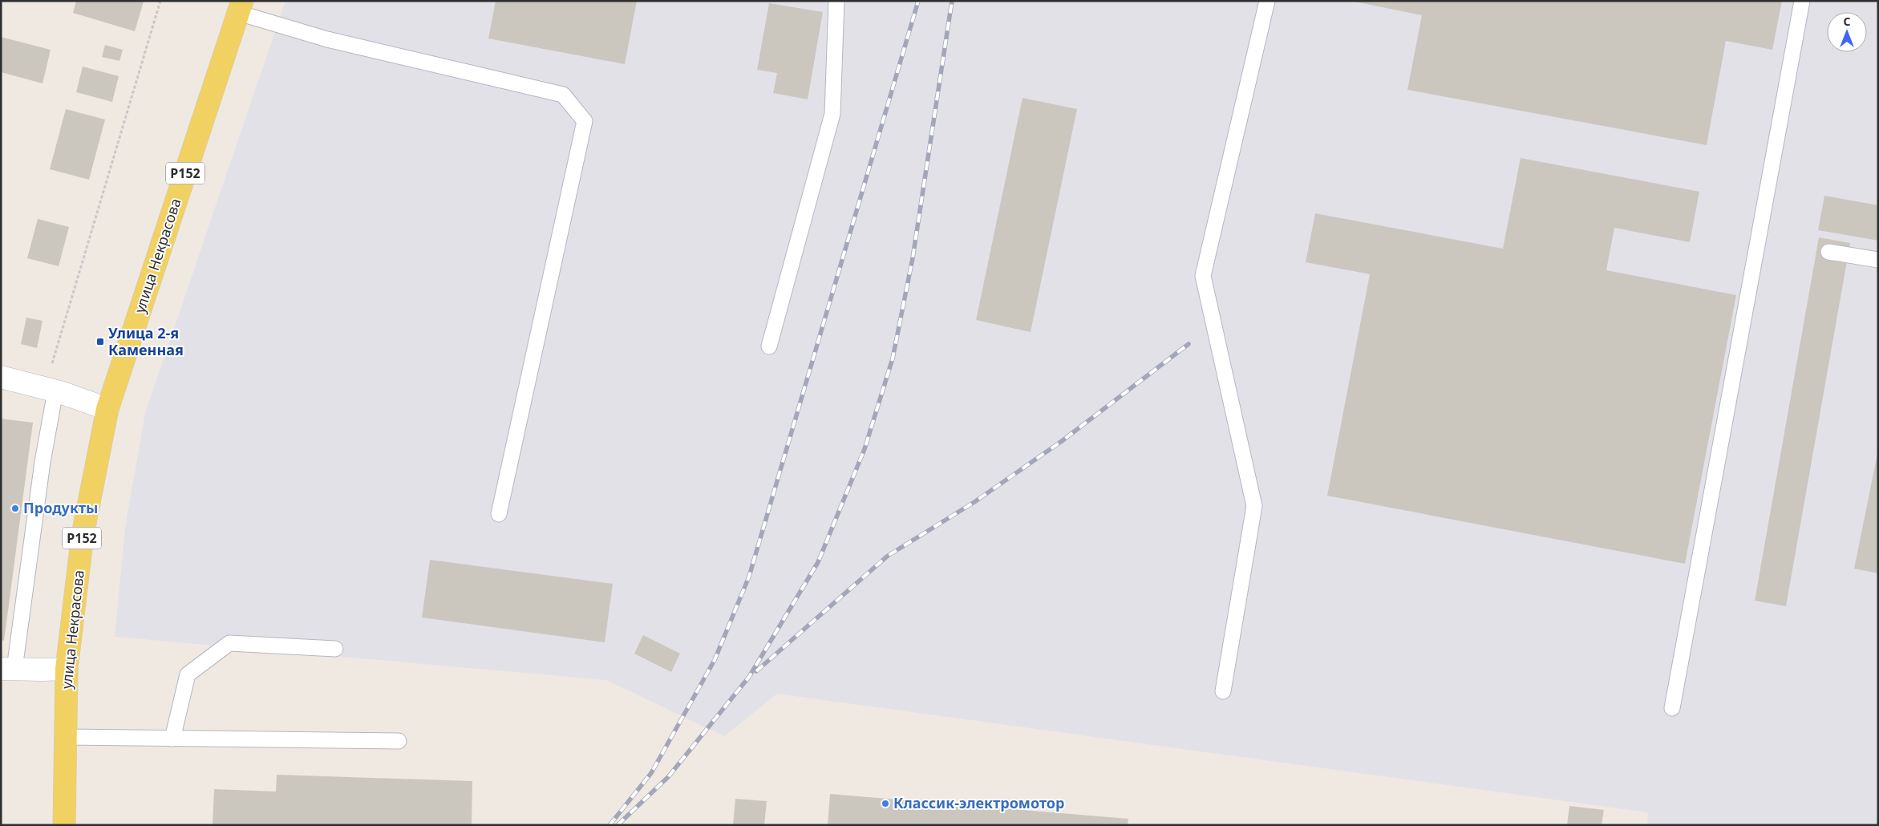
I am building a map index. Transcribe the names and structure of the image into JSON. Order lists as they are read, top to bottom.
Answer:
{
  "streets": {
    "main road": ["Р152", "улица Некрасова"]
  },
  "places": {
    "transit": ["Улица 2-я Каменная"],
    "other": ["Продукты", "Классик-электромотор"]
  },
  "north": "top"
}
